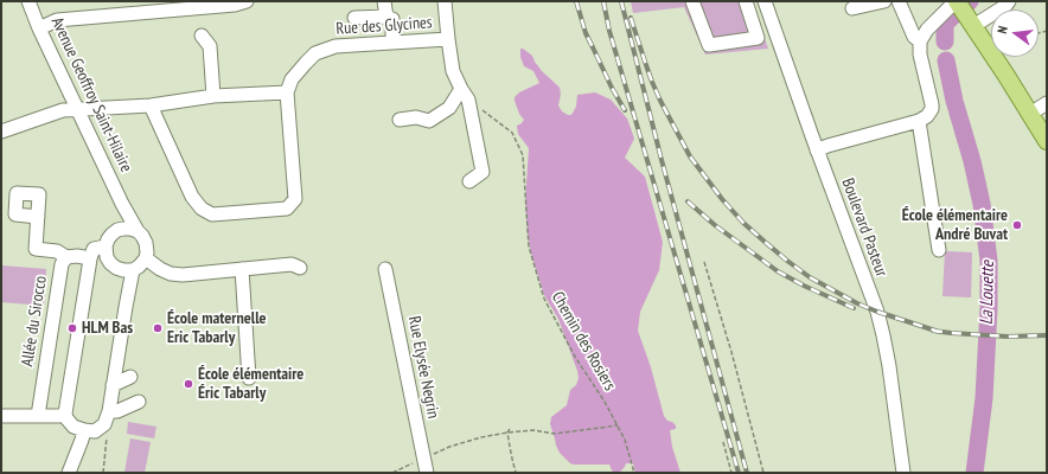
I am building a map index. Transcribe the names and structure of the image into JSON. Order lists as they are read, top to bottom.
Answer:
{
  "streets": {
    "street": [
      "Rue des Glycines",
      "Avenue Geoffroy Saint-Hilaire",
      "Boulevard Pasteur",
      "Allée du Sirocco",
      "Rue Elysée Negrin"
    ],
    "path": ["Chemin des Rosiers"]
  },
  "crossings": [
    ["Rue des Glycines", "Chemin des Rosiers"]
  ],
  "water": ["La Louette"],
  "places": [
    "École élémentaire André Buvat",
    "HLM Bas",
    "École maternelle Eric Tabarly",
    "École élémentaire Éric Tabarly"
  ],
  "north": "left"
}
